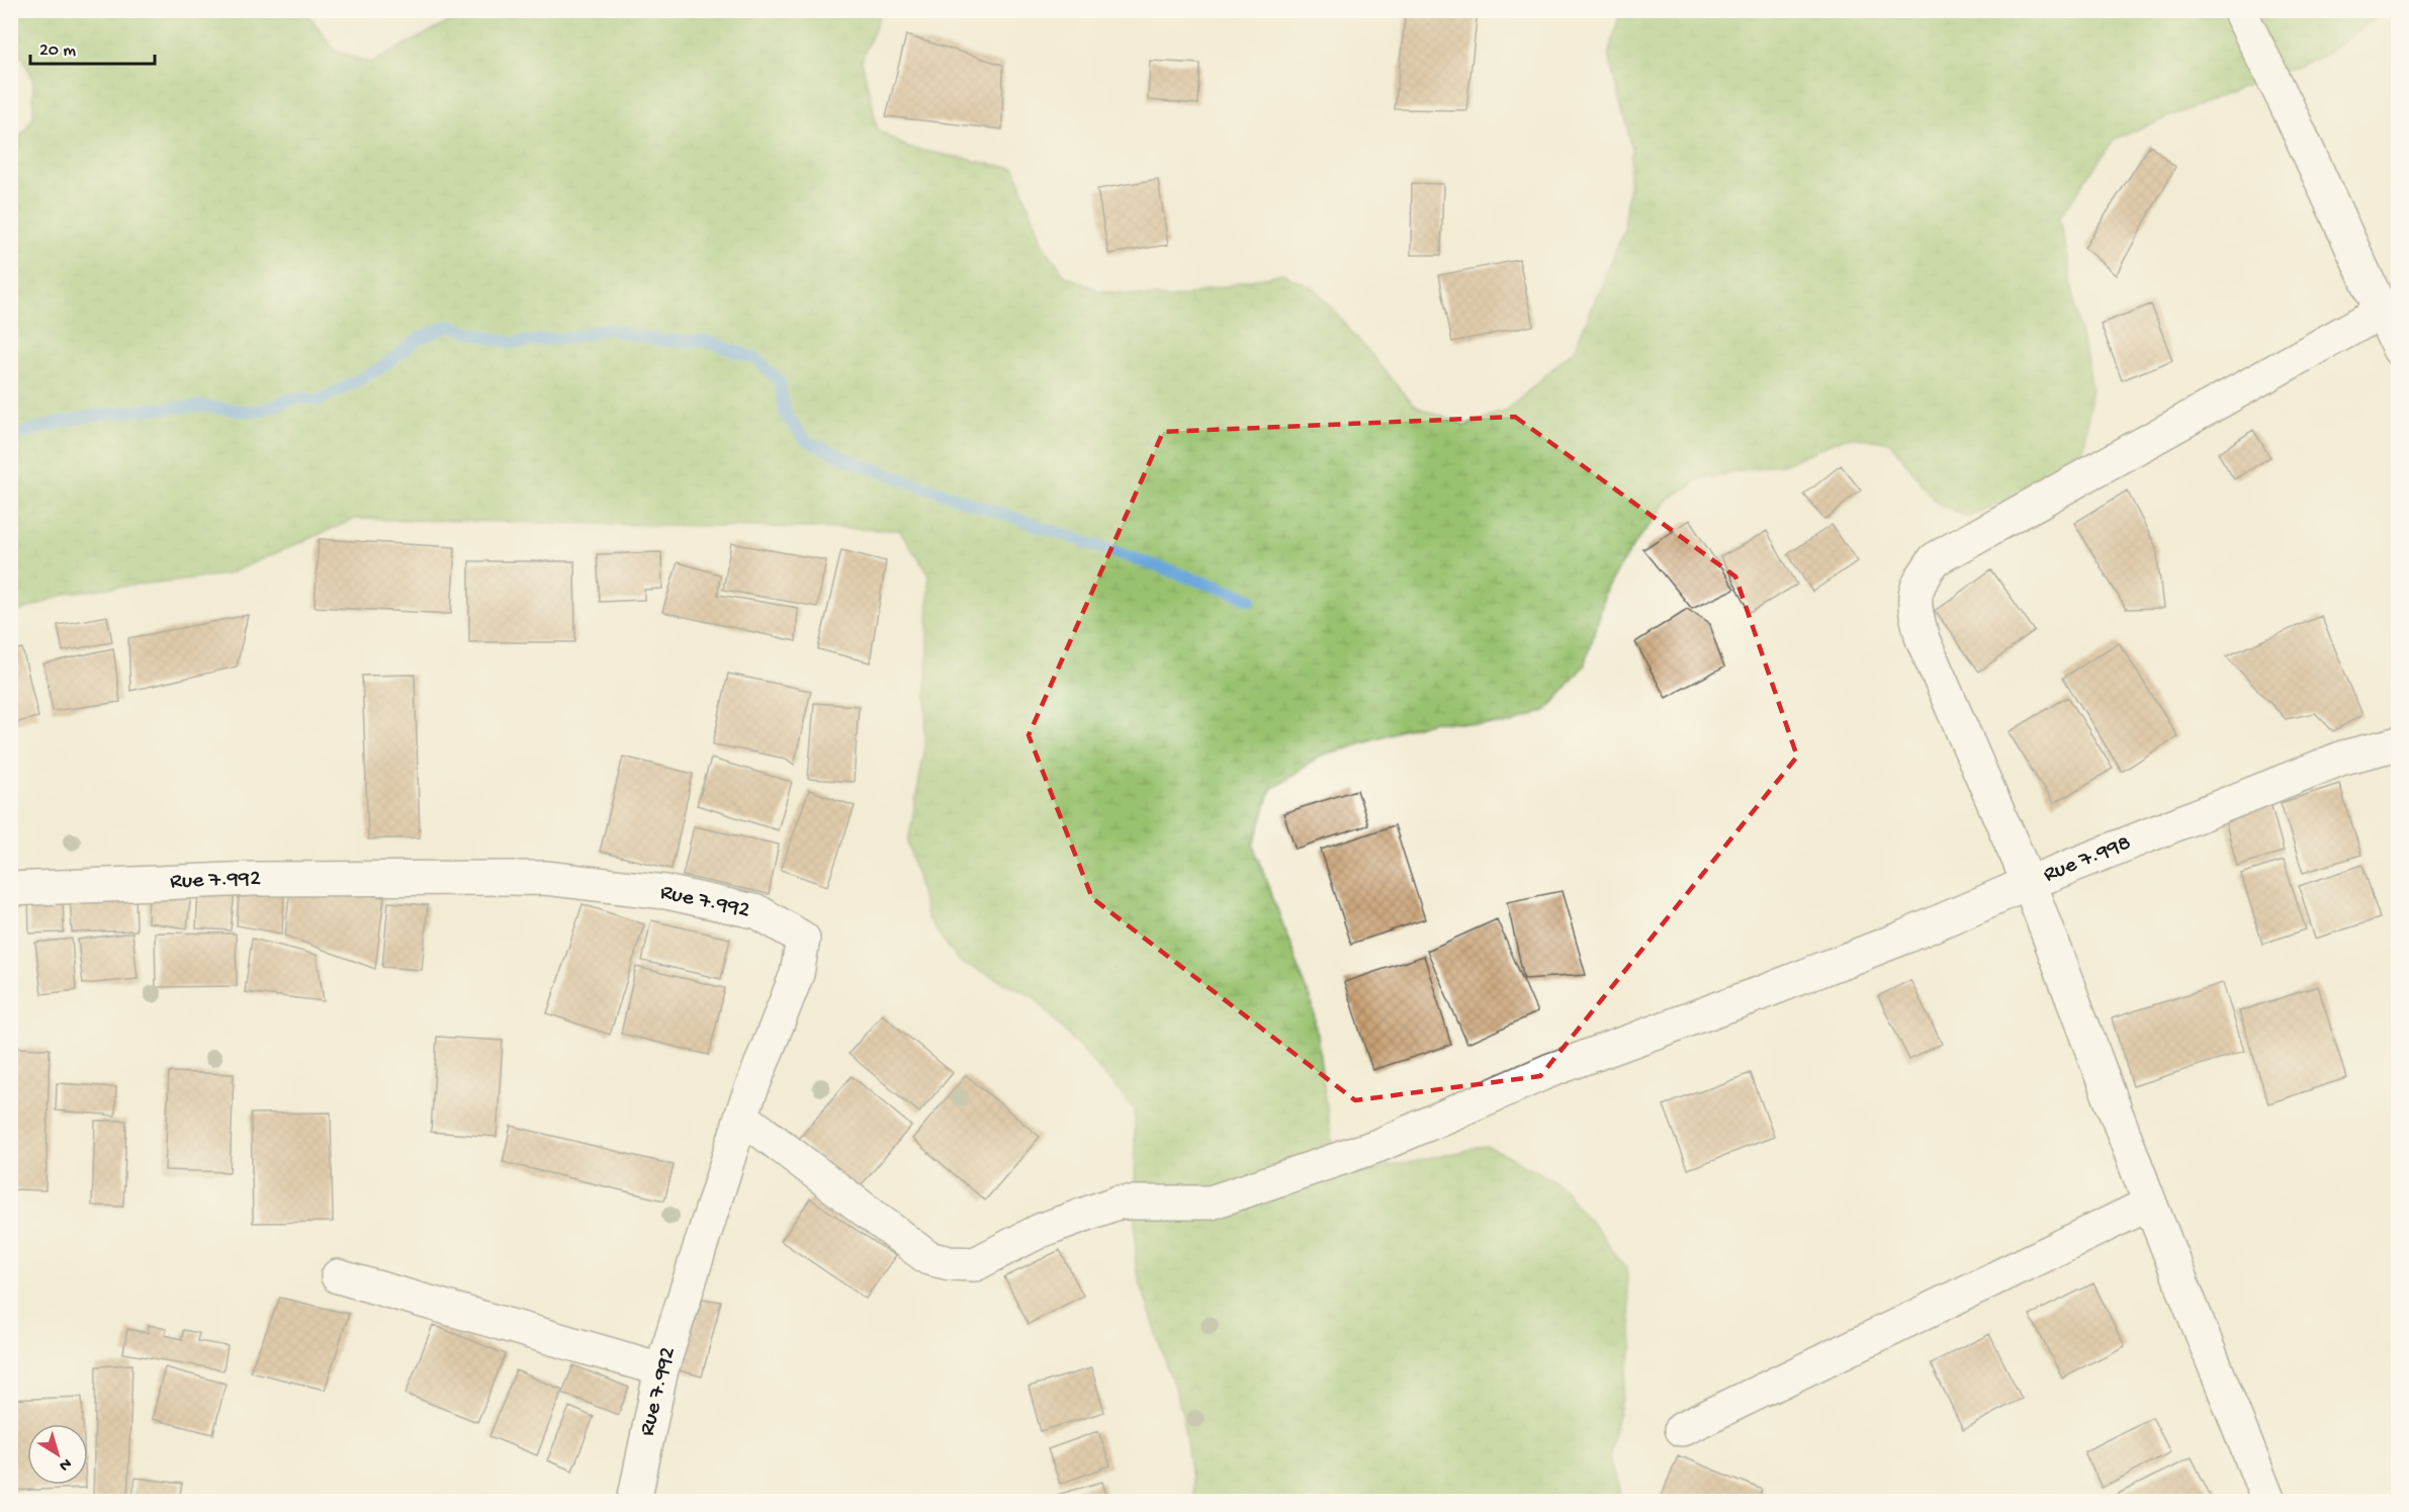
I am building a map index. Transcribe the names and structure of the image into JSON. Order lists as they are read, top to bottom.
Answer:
{
  "streets": {
    "street": ["Rue 7.998", "Rue 7.992"]
  },
  "scale_bar": "20 m",
  "north": "bottom right"
}
